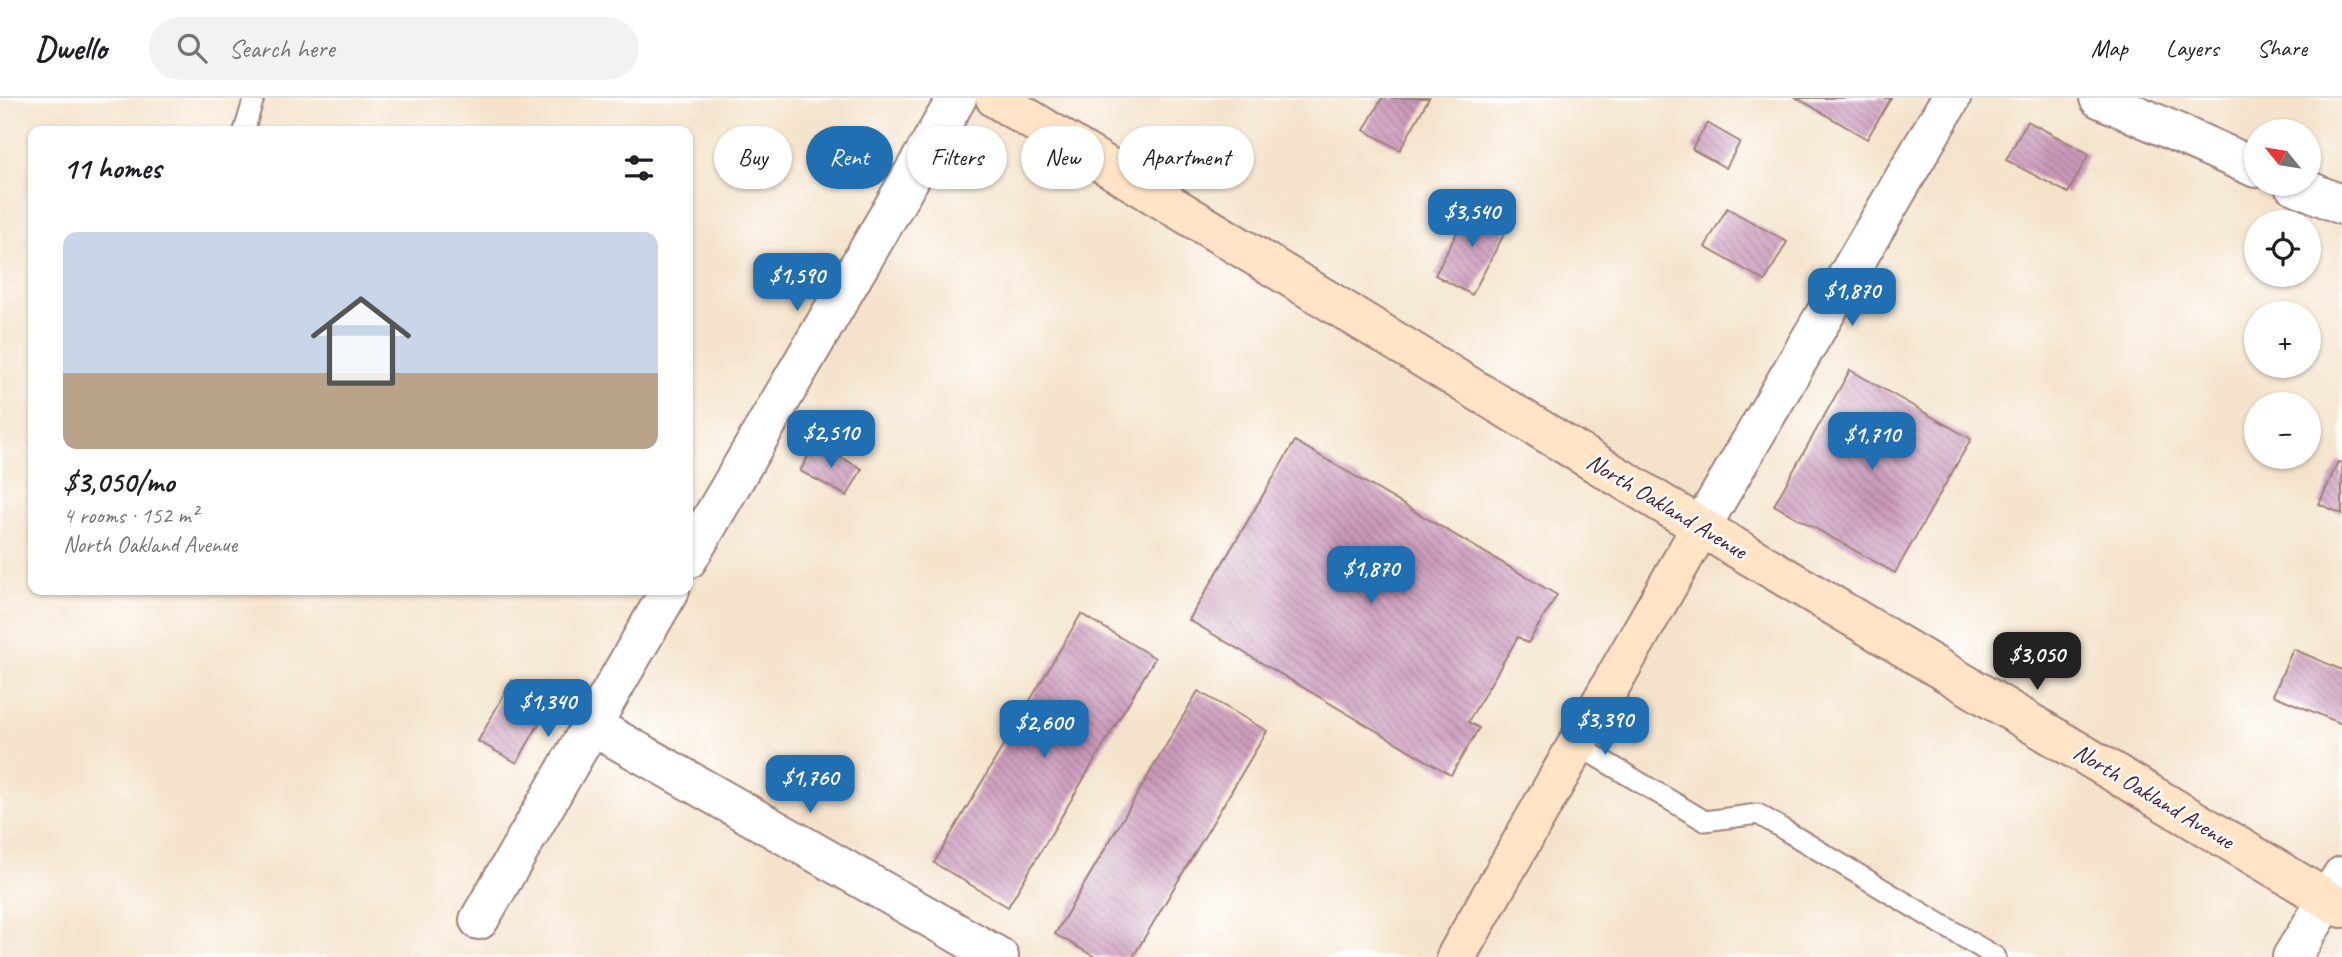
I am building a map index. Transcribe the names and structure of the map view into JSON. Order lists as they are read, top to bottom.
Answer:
{
  "streets": {
    "street": ["North Oakland Avenue"]
  },
  "north": "top left",
  "page": {
    "header": "Dwello",
    "search": "Search here",
    "nav": ["Map", "Layers", "Share"],
    "map_buttons": ["+", "−"],
    "chip": [
      "Buy",
      "Rent",
      "Filters",
      "New",
      "Apartment"
    ],
    "heading": "11 homes",
    "price": [
      "$3,540",
      "$1,590",
      "$1,870",
      "$2,510",
      "$1,710",
      "$1,870",
      "$3,050",
      "$1,340",
      "$3,390",
      "$2,600",
      "$1,760"
    ],
    "list": [
      {
        "name": "$3,050/mo",
        "note": "4 rooms · 152 m² · North Oakland Avenue"
      }
    ]
  }
}
